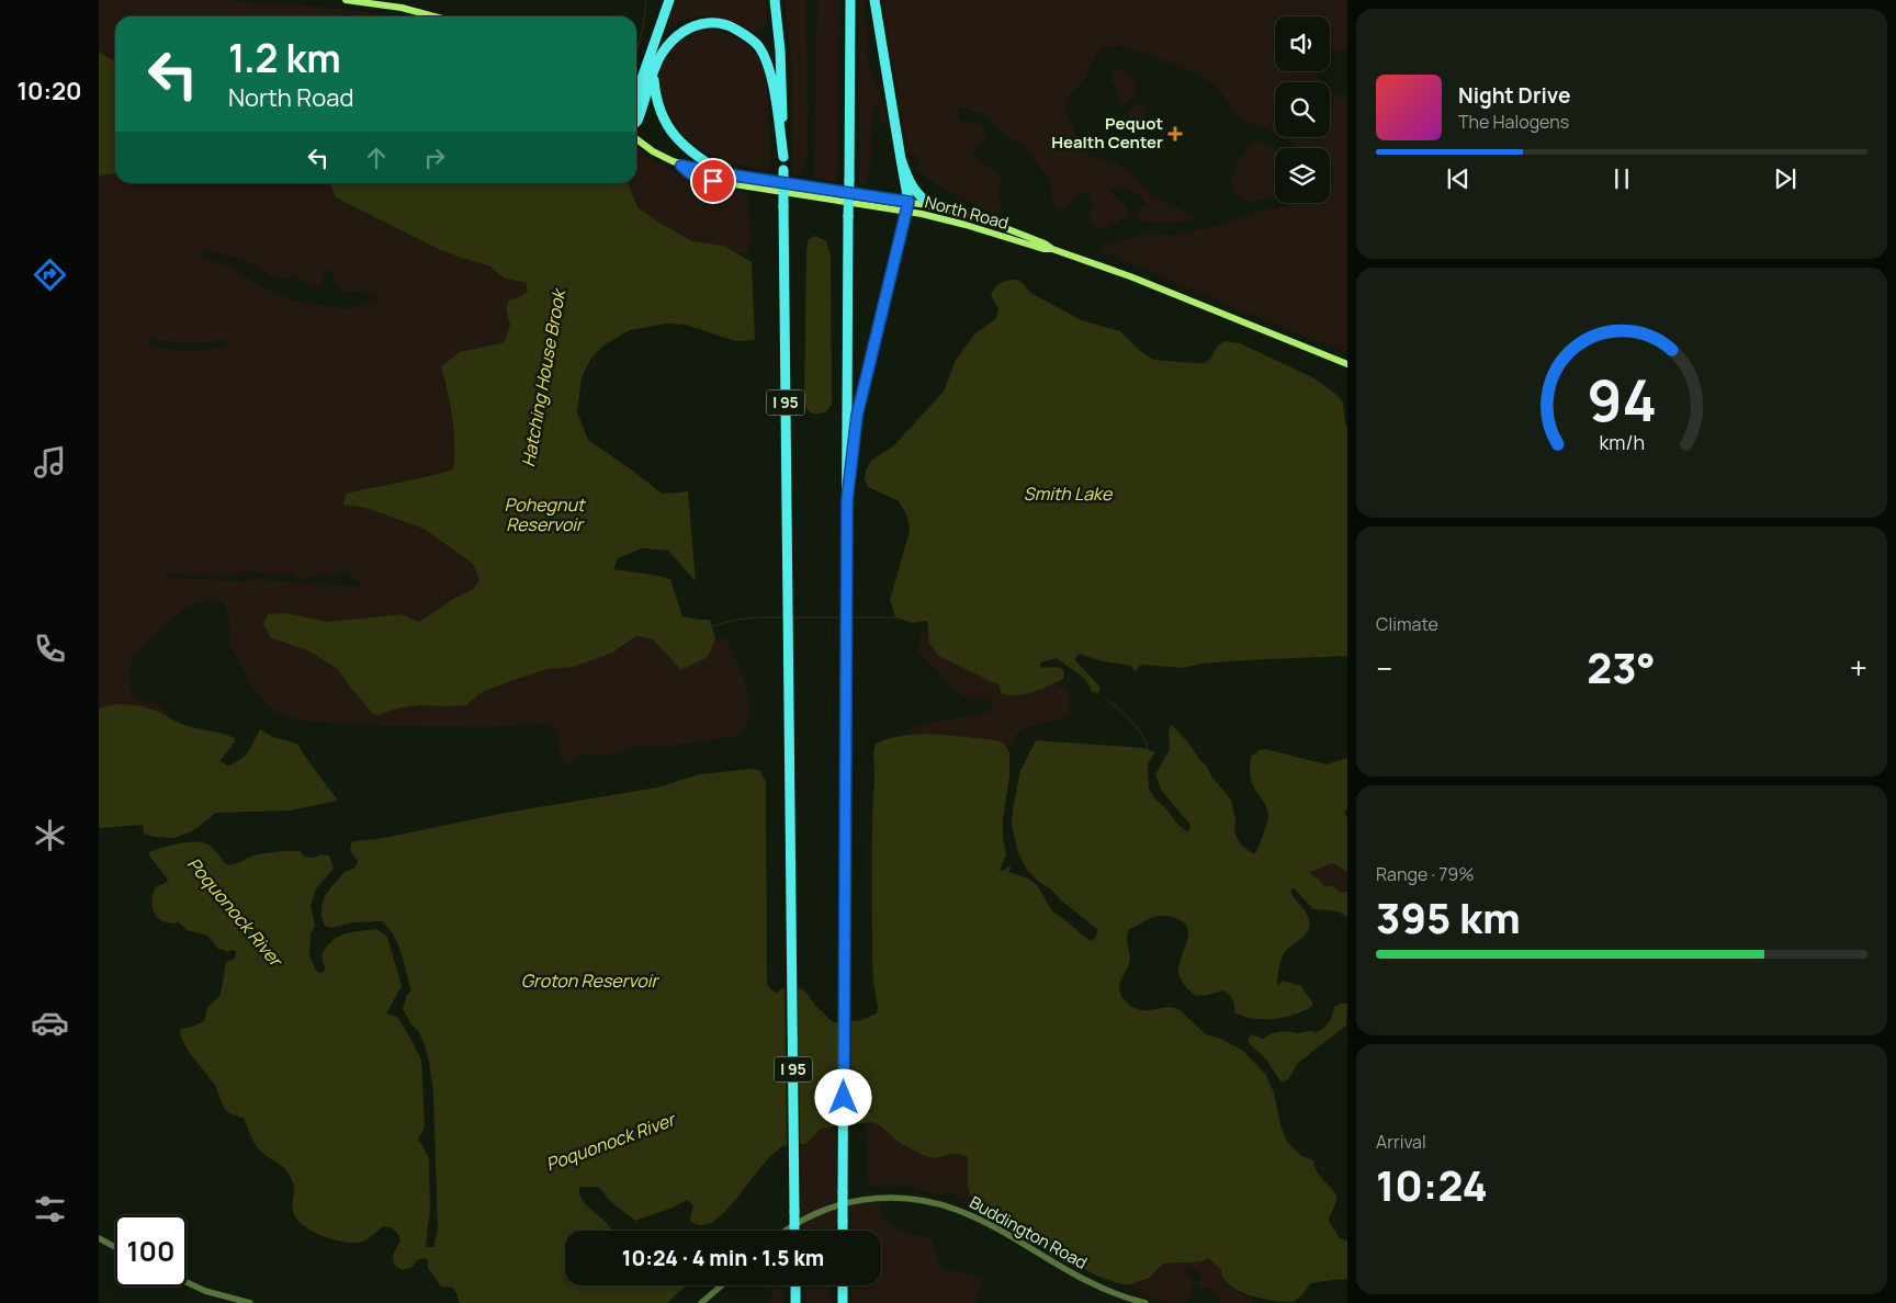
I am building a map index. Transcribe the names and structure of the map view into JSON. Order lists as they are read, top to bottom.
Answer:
{
  "streets": {
    "highway": ["I 95"],
    "main road": ["North Road"],
    "street": ["Buddington Road"]
  },
  "water": [
    "Hatching House Brook",
    "Smith Lake",
    "Pohegnut Reservoir",
    "Poquonock River",
    "Groton Reservoir"
  ],
  "places": {
    "health": ["Pequot Health Center"]
  },
  "page": {
    "tabs": "10:20",
    "turn": ["1.2 km", "North Road"],
    "song": ["Night Drive", "The Halogens"],
    "tile": [
      "Climate",
      ["Range · 79%", "395 km"],
      ["Arrival", "10:24"]
    ],
    "heat": ["−", "23°", "+"],
    "limit": "100",
    "trip": "10:24 · 4 min · 1.5 km",
    "gauge": ["94", "km/h"]
  }
}
